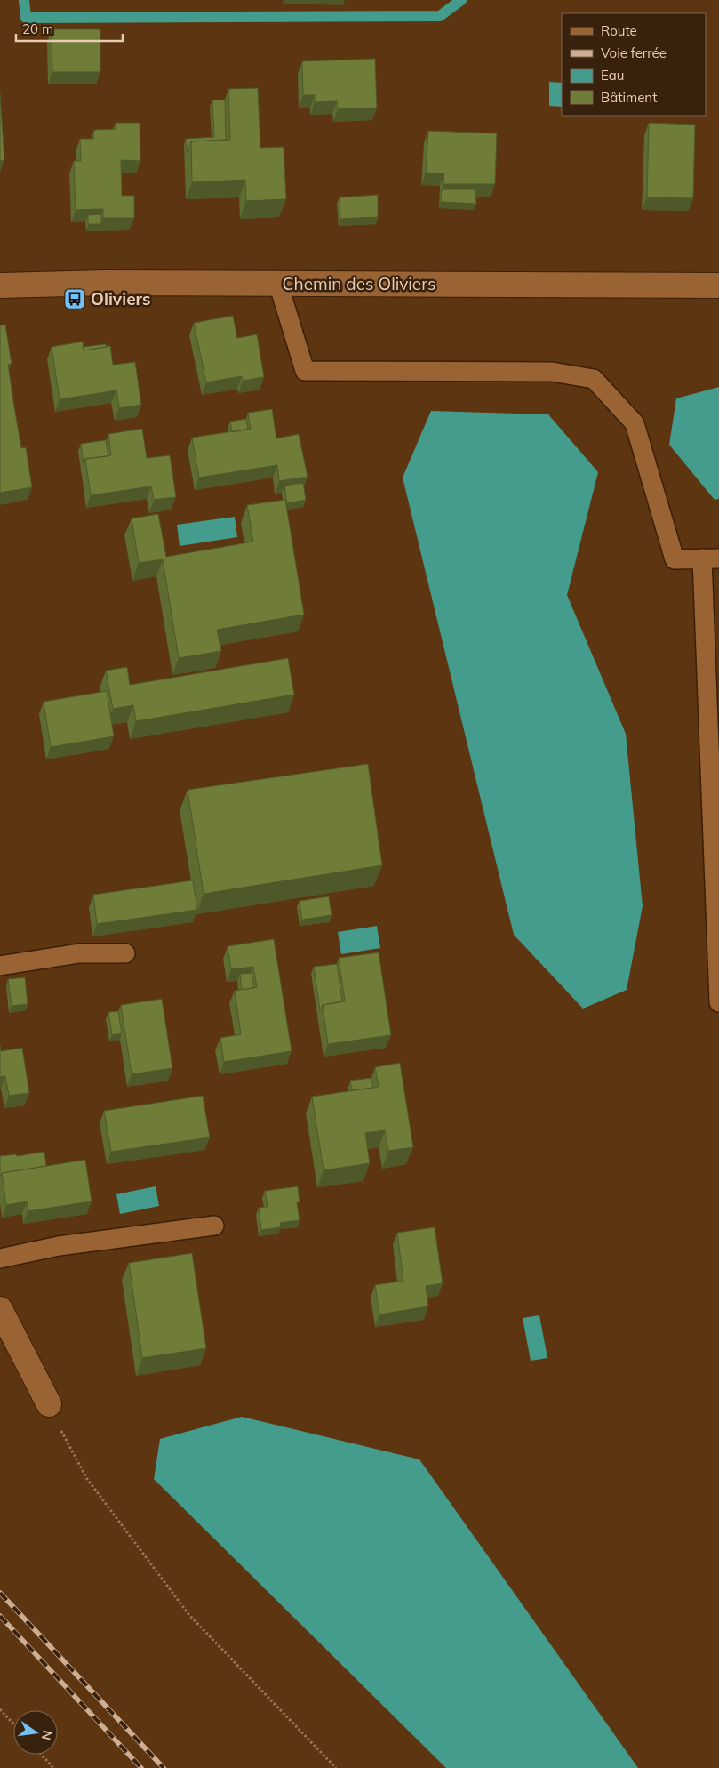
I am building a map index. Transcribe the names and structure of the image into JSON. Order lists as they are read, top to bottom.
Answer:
{
  "streets": {
    "street": ["Chemin des Oliviers"]
  },
  "places": {
    "bus stop": ["Oliviers"]
  },
  "legend": [
    "Route",
    "Voie ferrée",
    "Eau",
    "Bâtiment"
  ],
  "scale_bar": "20 m",
  "north": "right"
}
